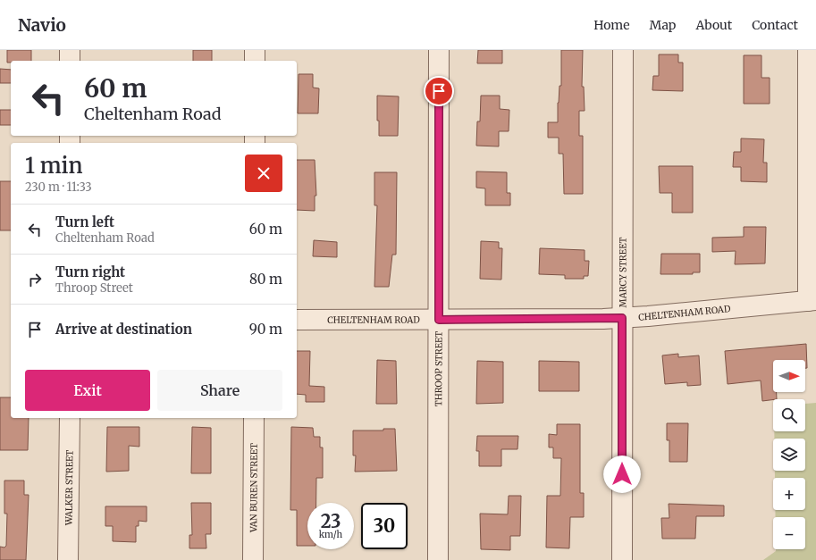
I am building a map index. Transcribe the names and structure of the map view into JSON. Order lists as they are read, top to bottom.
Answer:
{
  "streets": {
    "street": [
      "MARCY STREET",
      "CHELTENHAM ROAD",
      "THROOP STREET",
      "WALKER STREET",
      "VAN BUREN STREET"
    ]
  },
  "crossings": [
    ["MARCY STREET", "CHELTENHAM ROAD"],
    ["CHELTENHAM ROAD", "THROOP STREET"]
  ],
  "north": "right",
  "page": {
    "header": "Navio",
    "nav": [
      "Home",
      "Map",
      "About",
      "Contact"
    ],
    "turn": ["60 m", "Cheltenham Road"],
    "heading": ["1 min", "230 m · 11:33"],
    "list": [
      {
        "name": "Turn left",
        "note": "Cheltenham Road",
        "value": "60 m"
      },
      {
        "name": "Turn right",
        "note": "Throop Street",
        "value": "80 m"
      },
      {
        "name": "Arrive at destination",
        "value": "90 m"
      }
    ],
    "map_buttons": ["+", "−"],
    "buttons": ["Exit", "Share"],
    "speed": "23 km/h",
    "limit": "30"
  }
}
